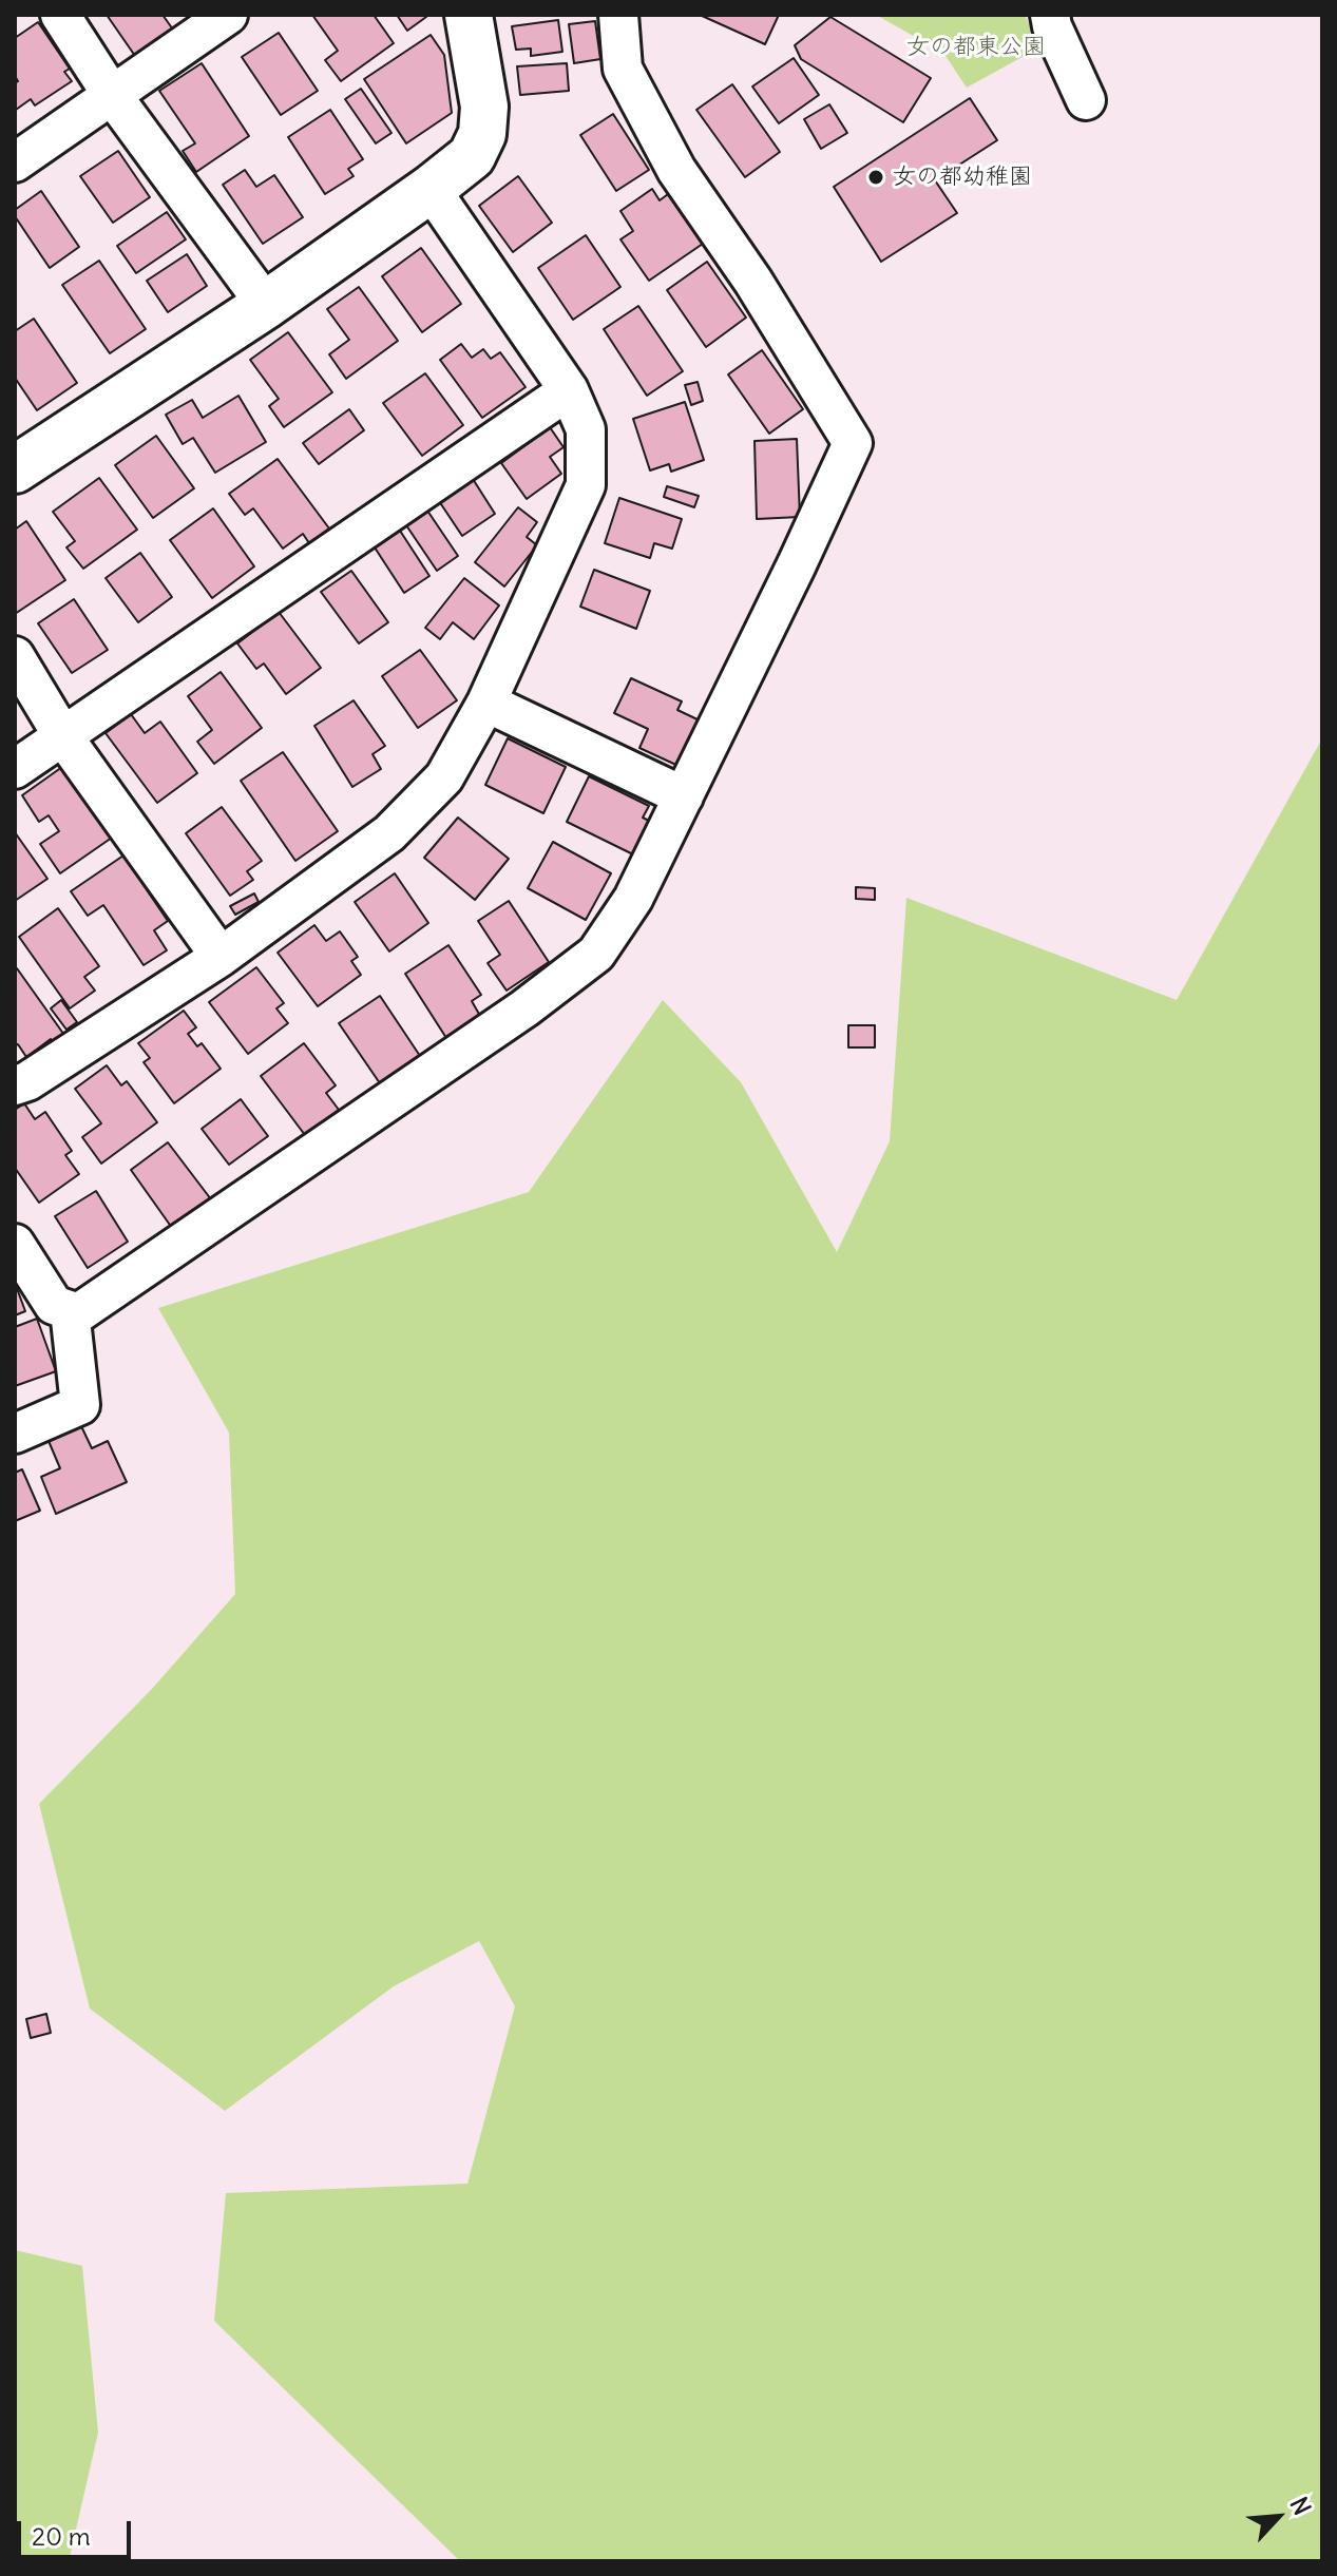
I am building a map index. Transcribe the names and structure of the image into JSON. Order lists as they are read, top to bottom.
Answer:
{
  "parks": ["女の都東公園"],
  "places": ["女の都幼稚園"],
  "scale_bar": "20 m",
  "north": "top right"
}
